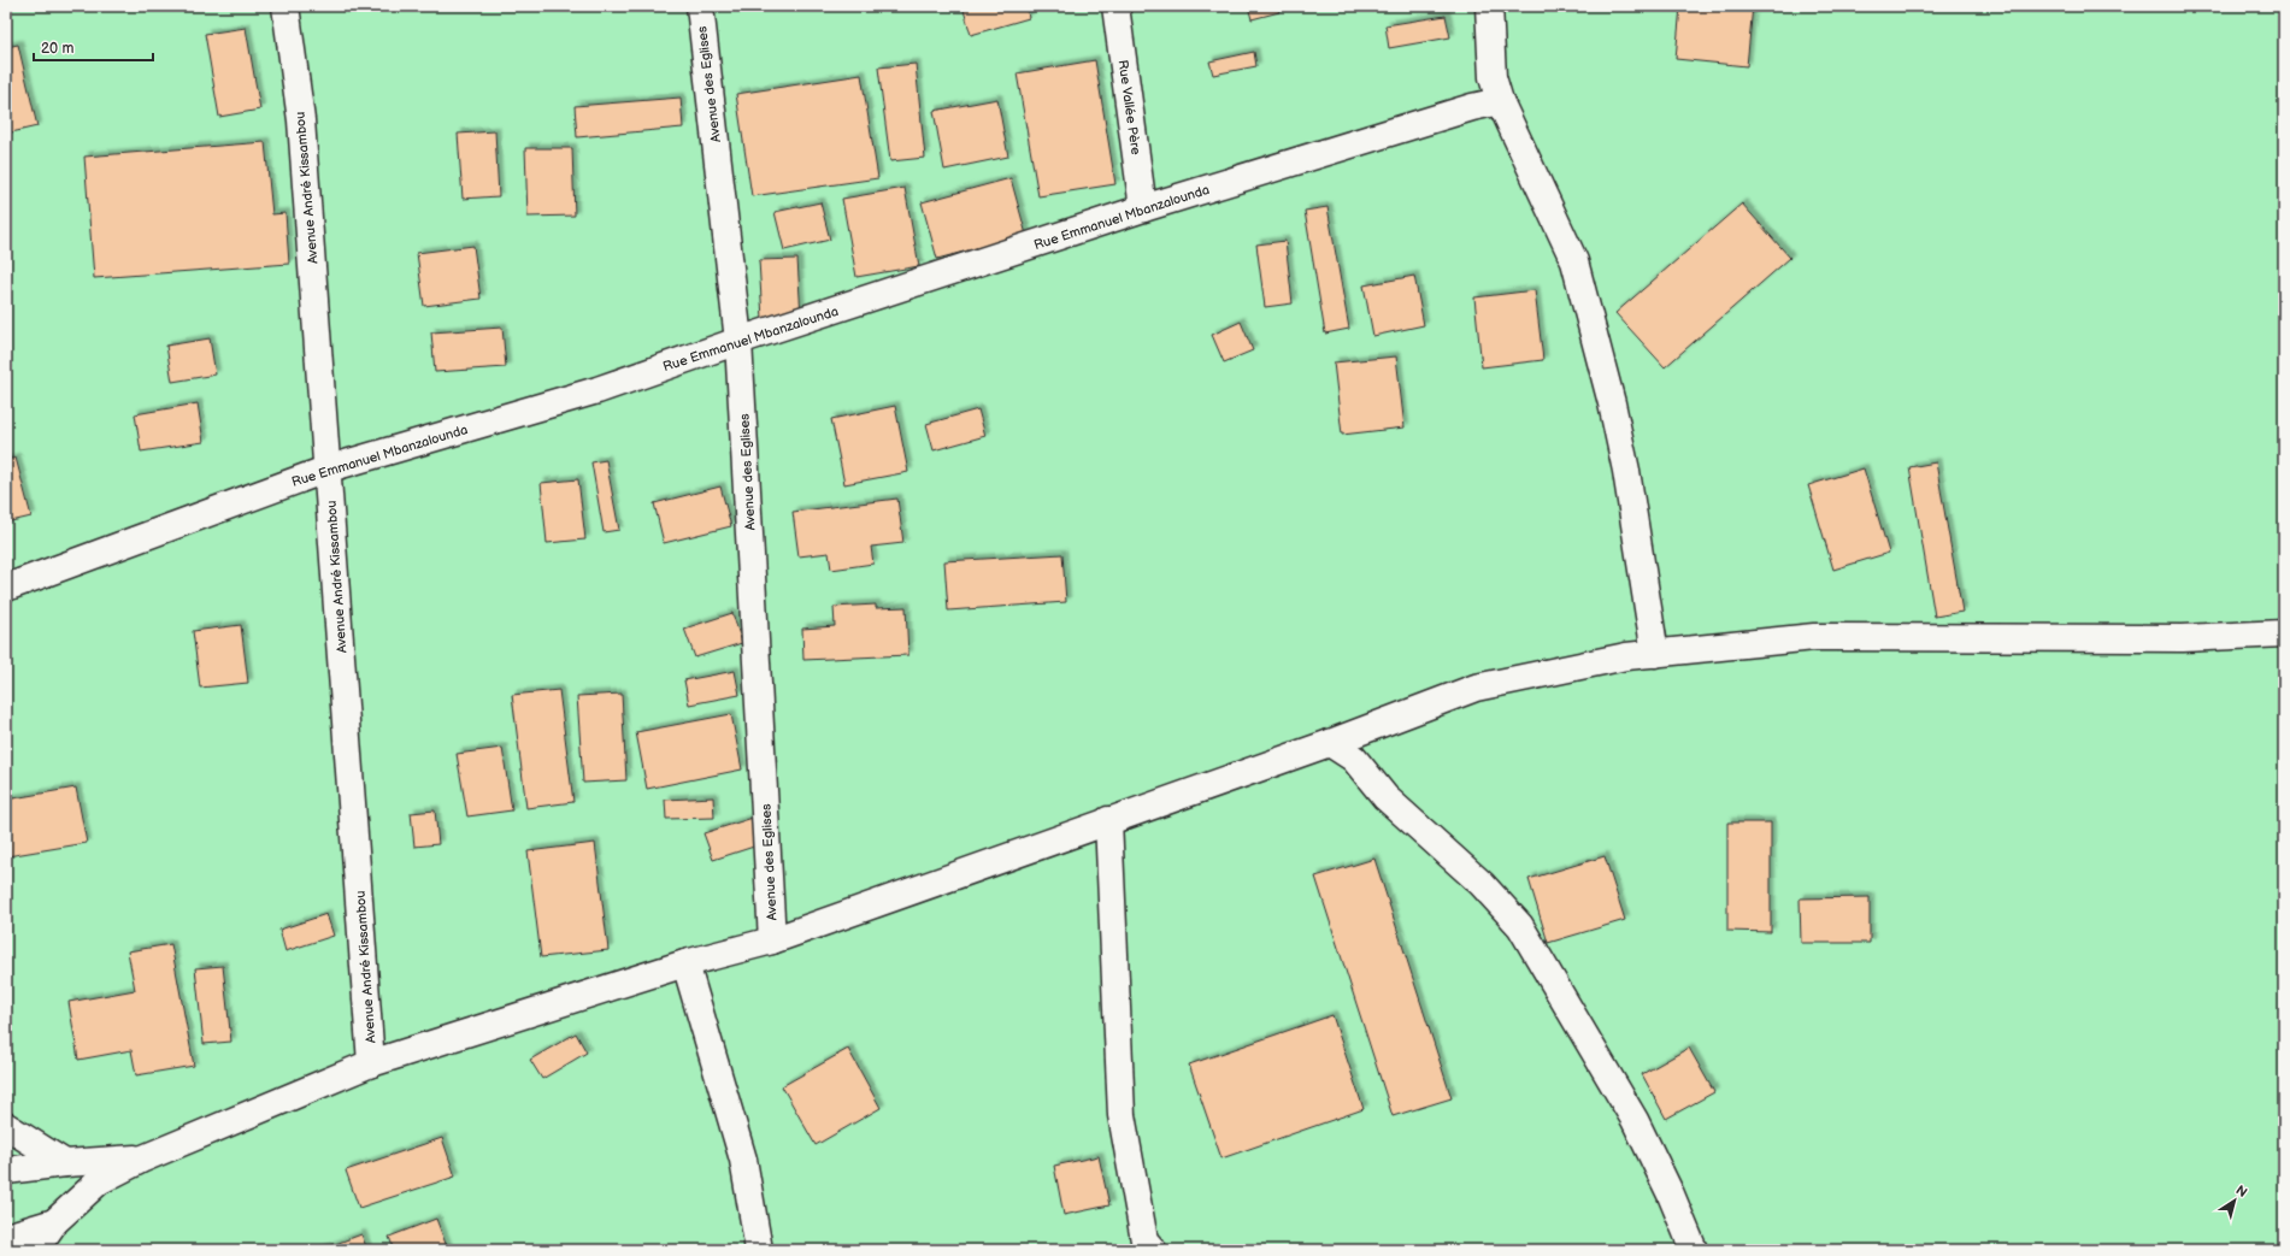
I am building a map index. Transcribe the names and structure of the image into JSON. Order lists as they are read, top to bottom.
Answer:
{
  "streets": {
    "main road": [
      "Avenue des Eglises",
      "Rue Vallée Père",
      "Avenue André Kissambou",
      "Rue Emmanuel Mbanzalounda"
    ]
  },
  "crossings": [
    ["Avenue des Eglises", "Rue Emmanuel Mbanzalounda"],
    ["Rue Vallée Père", "Rue Emmanuel Mbanzalounda"],
    ["Avenue André Kissambou", "Rue Emmanuel Mbanzalounda"]
  ],
  "scale_bar": "20 m",
  "north": "top right"
}
